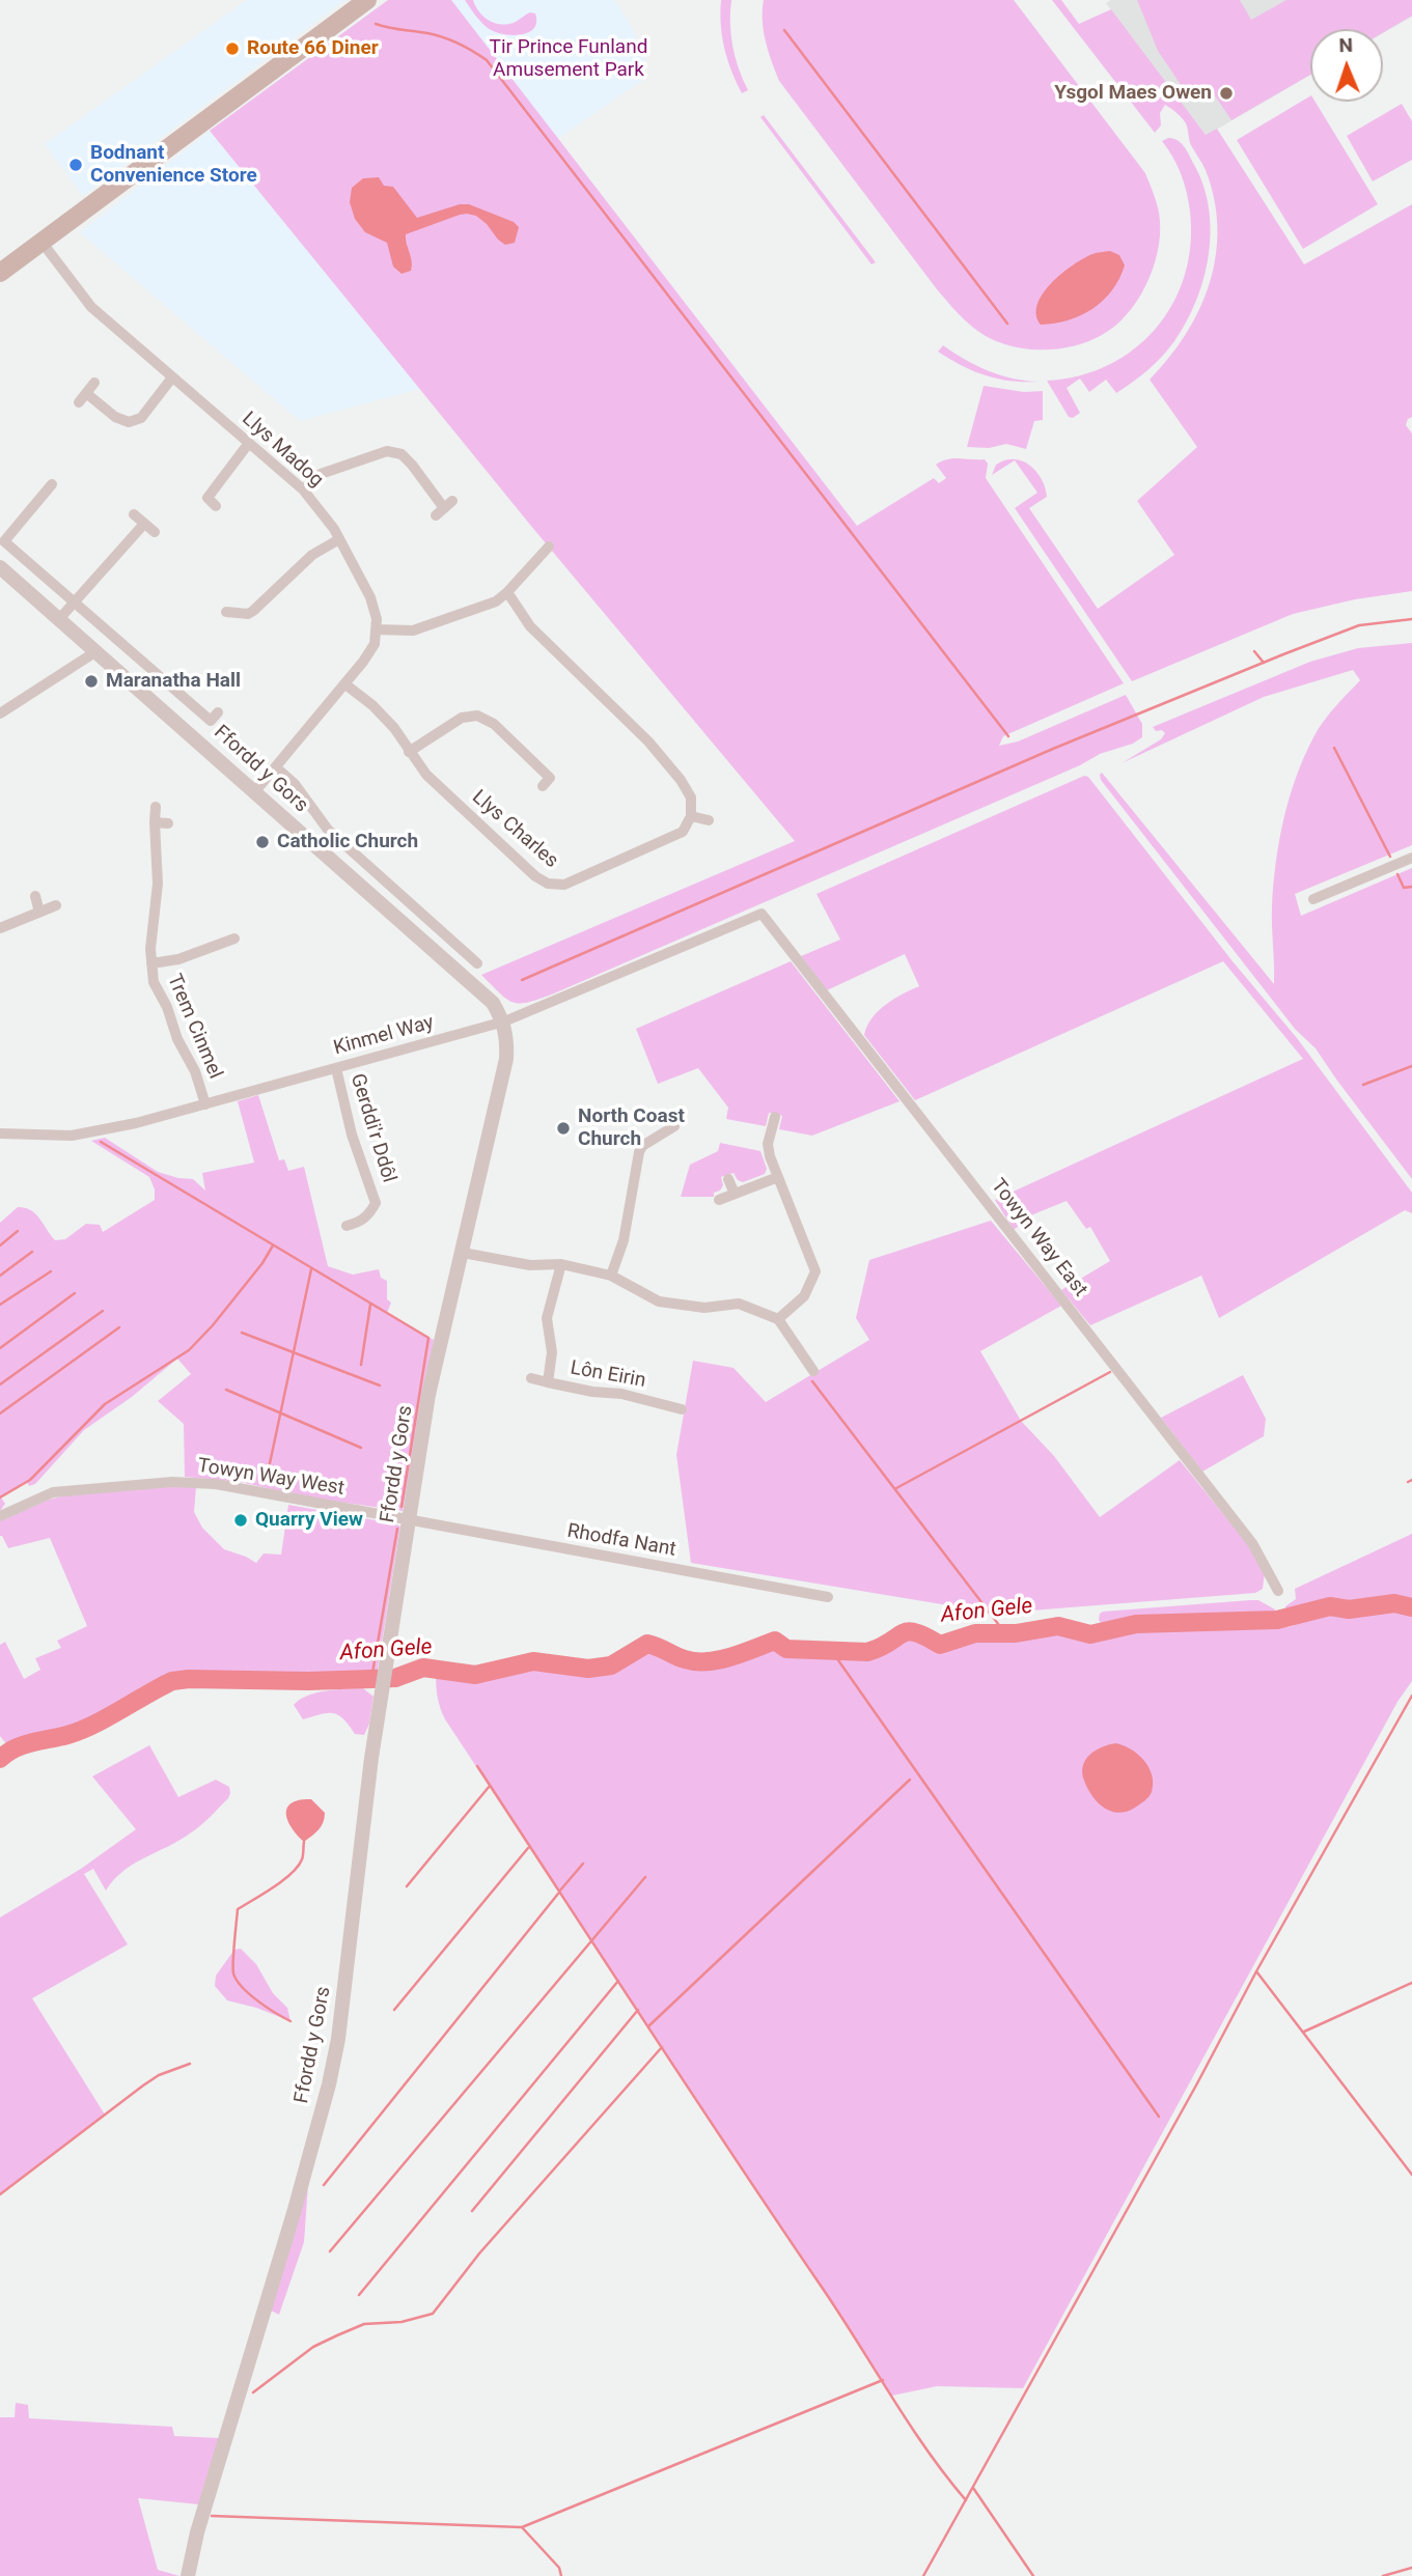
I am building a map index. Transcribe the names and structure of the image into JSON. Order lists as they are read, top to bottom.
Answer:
{
  "streets": {
    "street": [
      "Llys Madog",
      "Ffordd y Gors",
      "Llys Charles",
      "Trem Cinmel",
      "Kinmel Way",
      "Gerddi'r Ddôl",
      "Towyn Way East",
      "Lôn Eirin",
      "Towyn Way West",
      "Rhodfa Nant"
    ]
  },
  "crossings": [
    ["Ffordd y Gors", "Kinmel Way"],
    ["Ffordd y Gors", "Towyn Way West"],
    ["Ffordd y Gors", "Rhodfa Nant"],
    ["Trem Cinmel", "Kinmel Way"],
    ["Kinmel Way", "Gerddi'r Ddôl"],
    ["Kinmel Way", "Towyn Way East"],
    ["Towyn Way West", "Rhodfa Nant"]
  ],
  "water": ["Afon Gele"],
  "parks": ["Tir Prince Funland Amusement Park"],
  "places": [
    "Route 66 Diner",
    "Ysgol Maes Owen",
    "Bodnant Convenience Store",
    "Maranatha Hall",
    "Catholic Church",
    "North Coast Church",
    "Quarry View"
  ],
  "north": "top"
}
